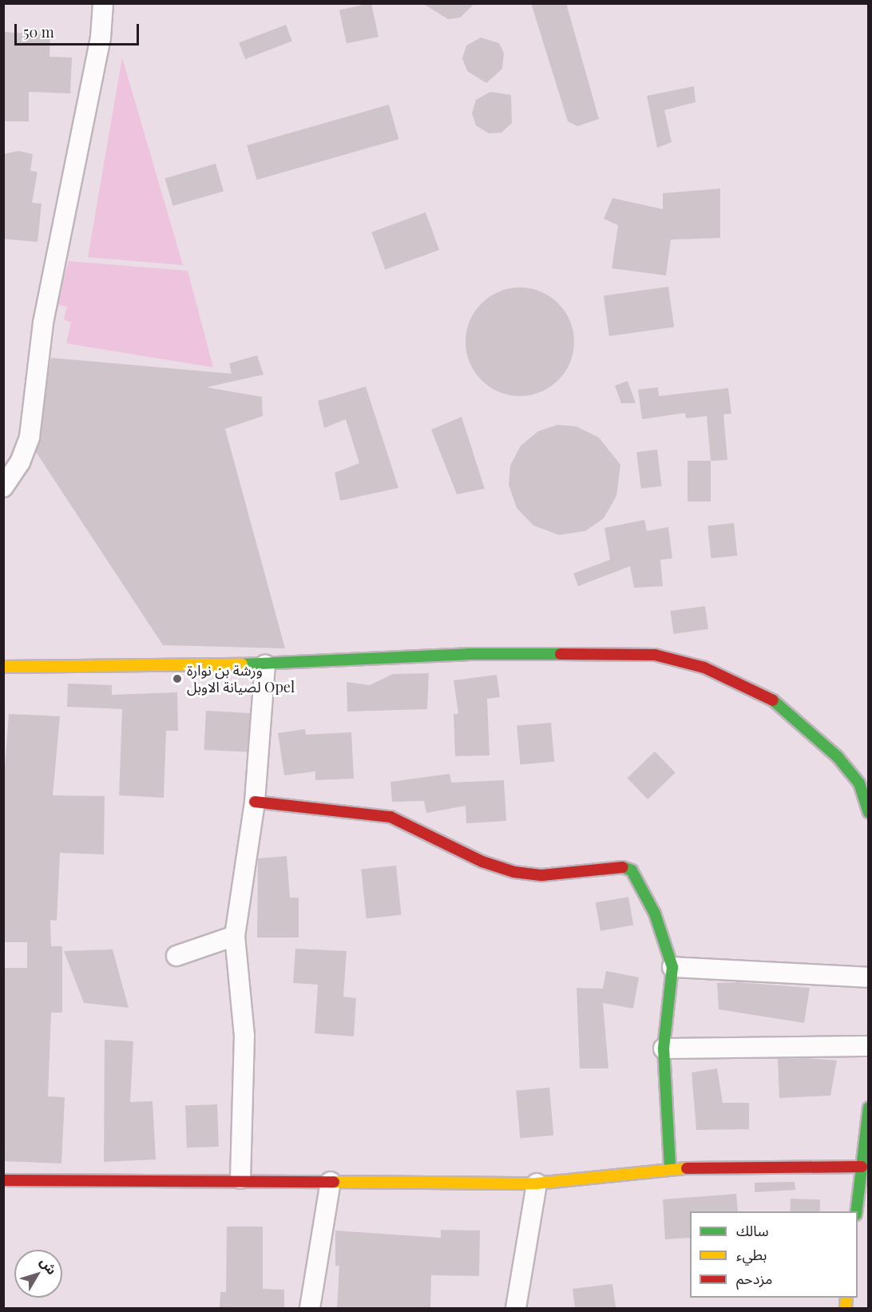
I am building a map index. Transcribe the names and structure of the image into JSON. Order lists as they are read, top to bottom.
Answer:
{
  "places": ["ورشة بن نوارة لصيانة الاوبل Opel"],
  "legend": ["سالك", "بطيء", "مزدحم"],
  "scale_bar": "50 m",
  "north": "top right"
}
